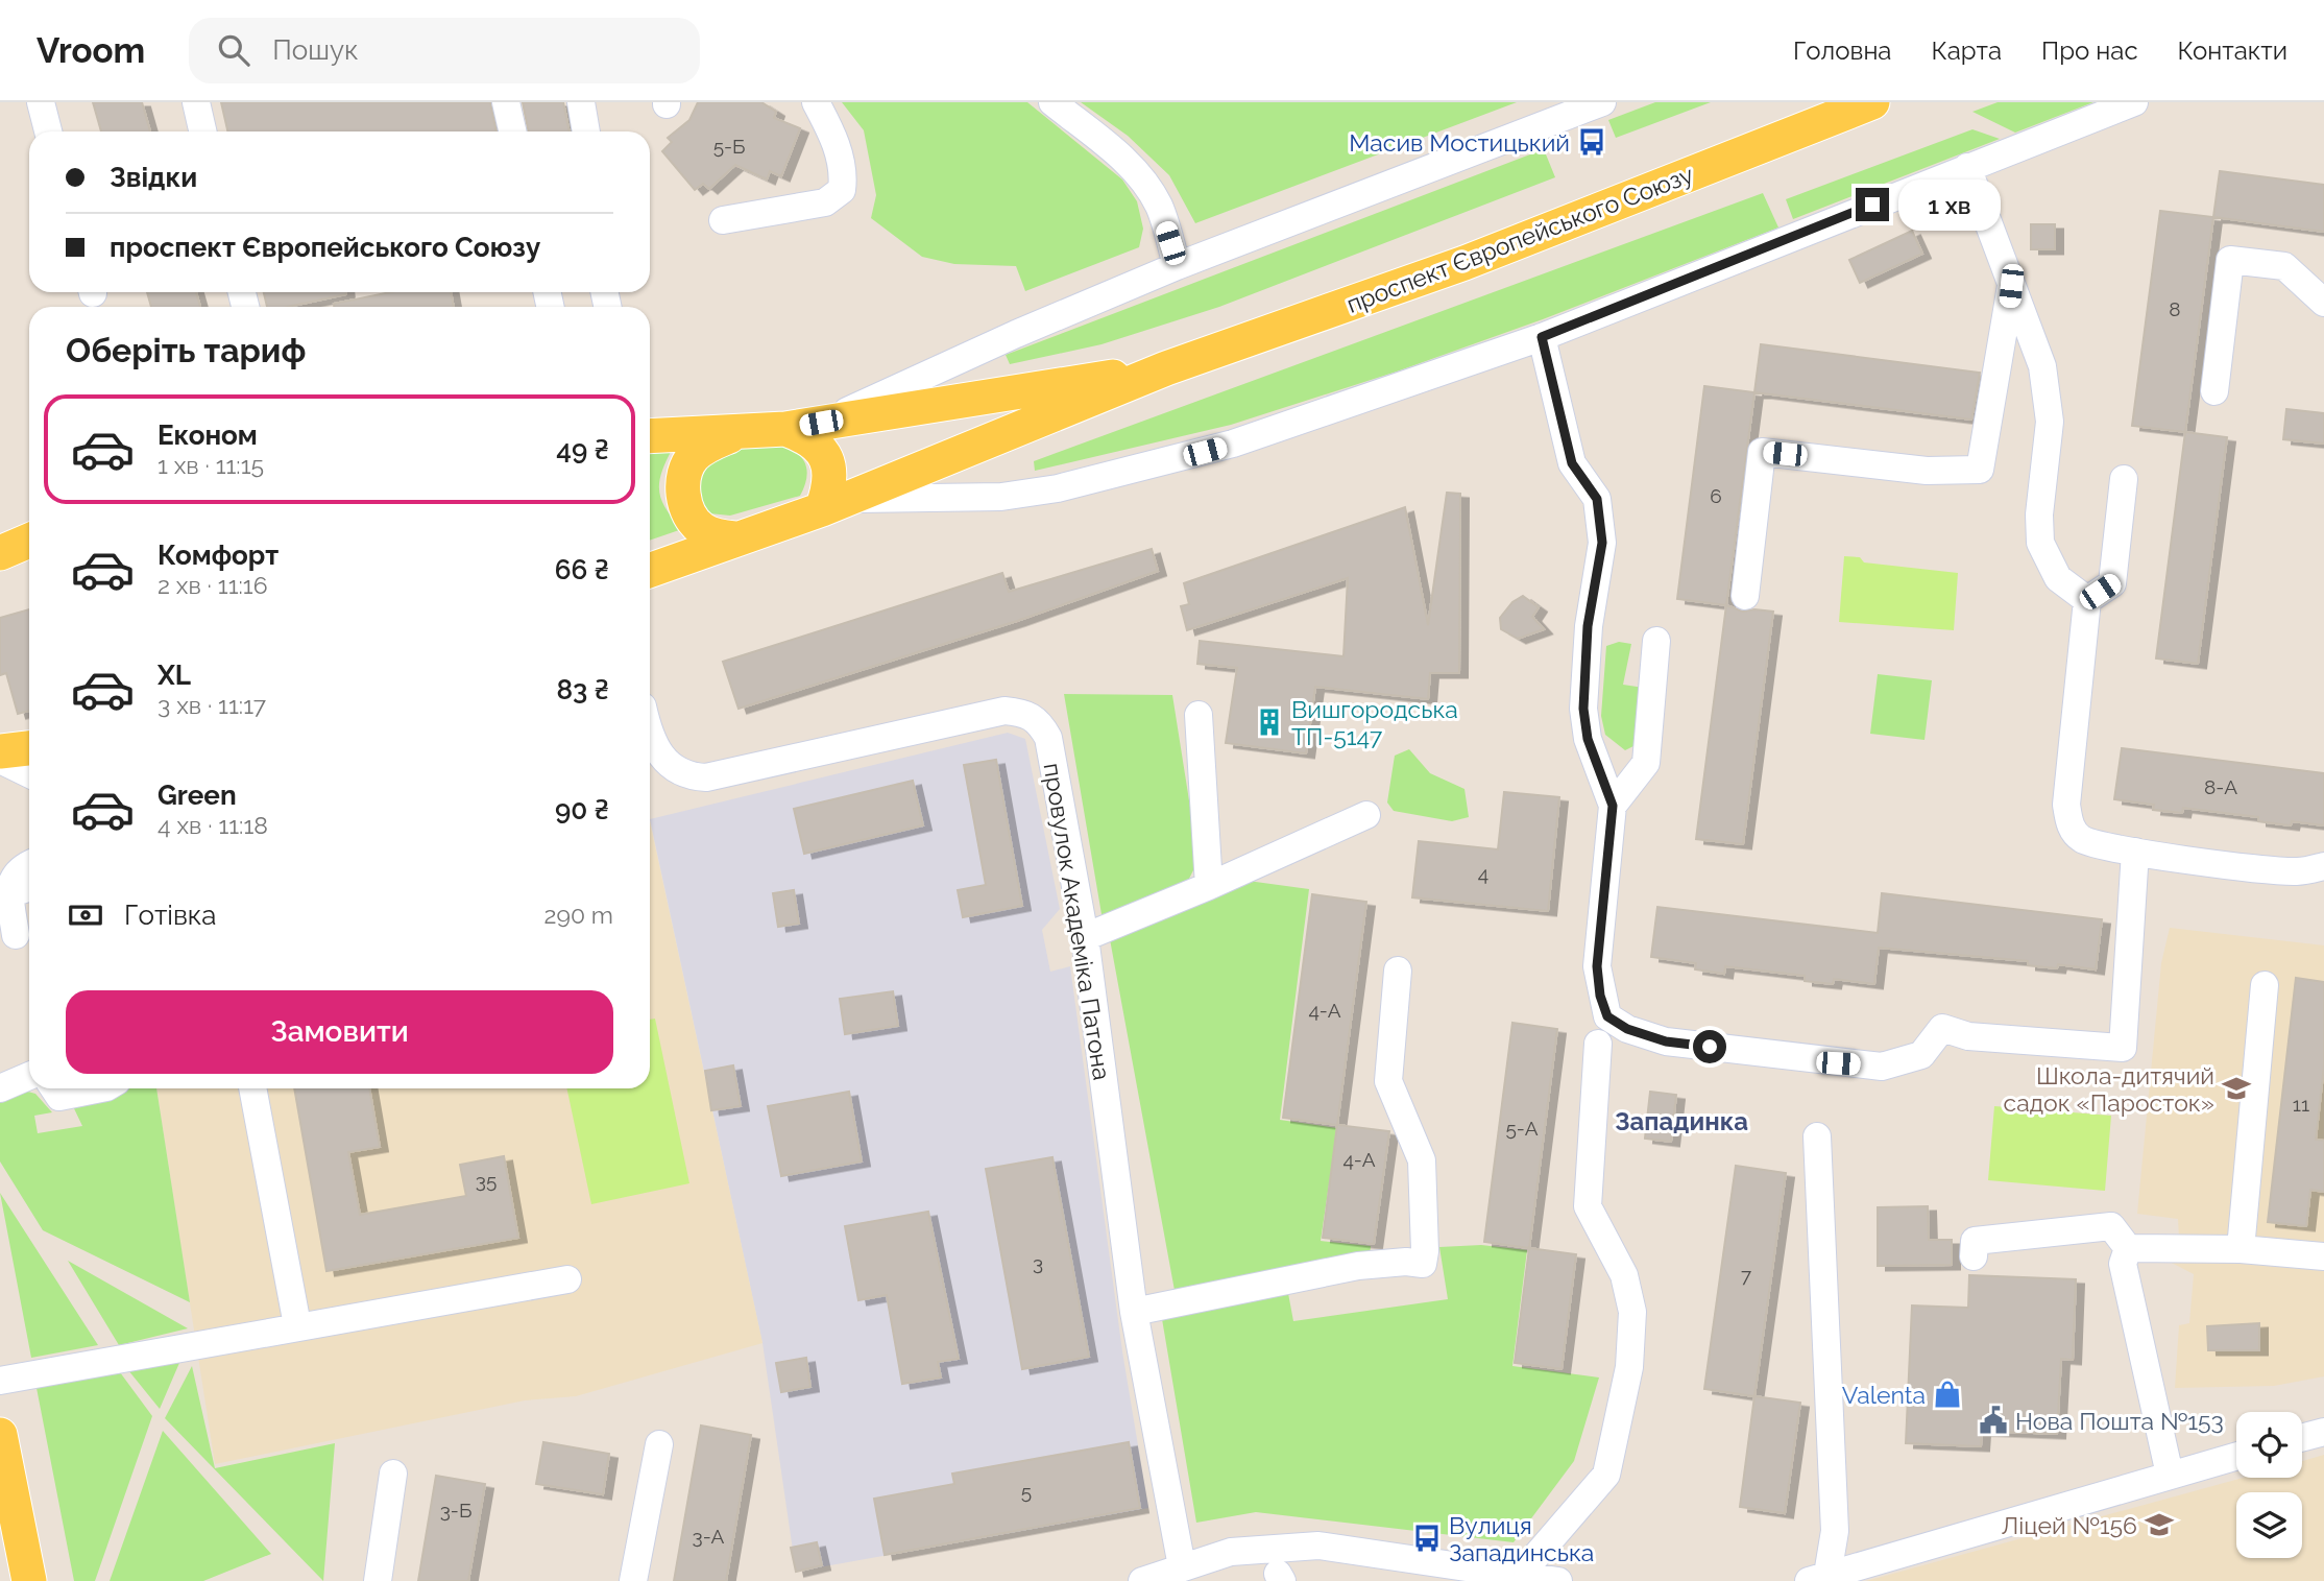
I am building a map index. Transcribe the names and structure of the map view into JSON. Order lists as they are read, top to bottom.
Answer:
{
  "streets": {
    "main road": ["проспект Європейського Союзу"],
    "street": ["провулок Академіка Патона"]
  },
  "districts": ["Западинка"],
  "places": {
    "bus stop": ["Масив Мостицький", "Вулиця Западинська"],
    "building": ["Вишгородська ТП-5147"],
    "school or university": ["Школа-дитячий садок «Паросток»", "Ліцей №156"],
    "shop": ["Valenta"],
    "public building": ["Нова Пошта №153"]
  },
  "house_numbers": [
    "5-Б",
    "8",
    "6",
    "8-А",
    "4",
    "4-А",
    "11",
    "5-А",
    "4-А",
    "35",
    "3",
    "7",
    "5",
    "3-Б",
    "3-А"
  ],
  "page": {
    "header": "Vroom",
    "search": "Пошук",
    "nav": [
      "Головна",
      "Карта",
      "Про нас",
      "Контакти"
    ],
    "banner": ["Звідки", "проспект Європейського Союзу"],
    "bubble": "1 хв",
    "heading": "Оберіть тариф",
    "list": [
      {
        "name": "Економ",
        "note": "1 хв · 11:15",
        "value": "49 ₴"
      },
      {
        "name": "Комфорт",
        "note": "2 хв · 11:16",
        "value": "66 ₴"
      },
      {
        "name": "XL",
        "note": "3 хв · 11:17",
        "value": "83 ₴"
      },
      {
        "name": "Green",
        "note": "4 хв · 11:18",
        "value": "90 ₴"
      }
    ],
    "pay": ["Готівка", "290 m"],
    "buttons": "Замовити"
  }
}
